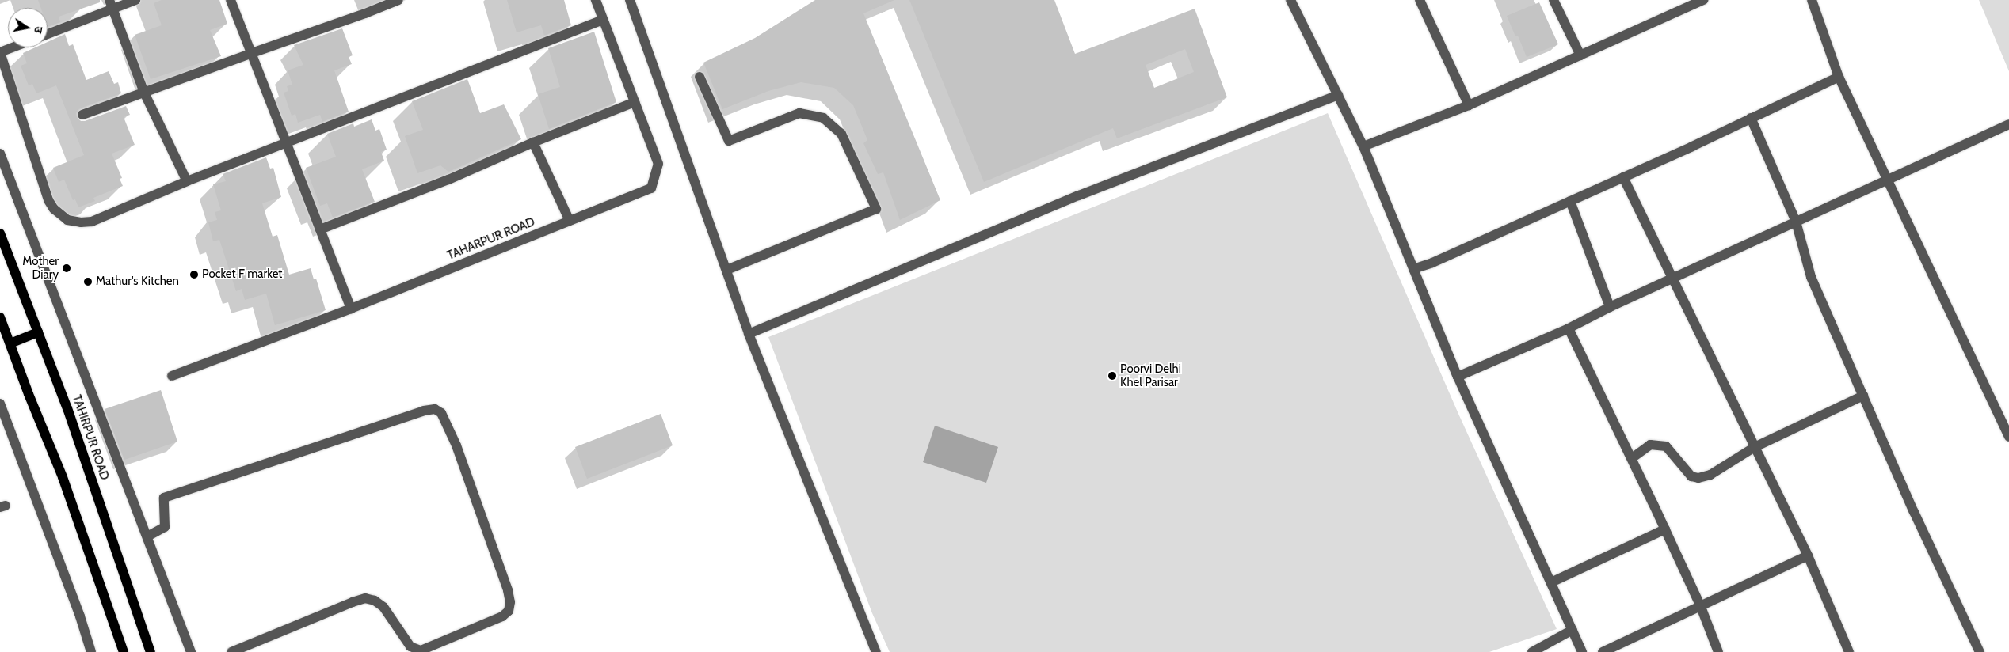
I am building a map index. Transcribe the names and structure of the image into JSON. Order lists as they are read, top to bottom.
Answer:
{
  "streets": {
    "main road": ["TAHIRPUR ROAD"],
    "street": ["TAHARPUR ROAD"]
  },
  "places": [
    "Mother Diary",
    "Pocket F market",
    "Mathur's Kitchen",
    "Poorvi Delhi Khel Parisar"
  ],
  "north": "right"
}
